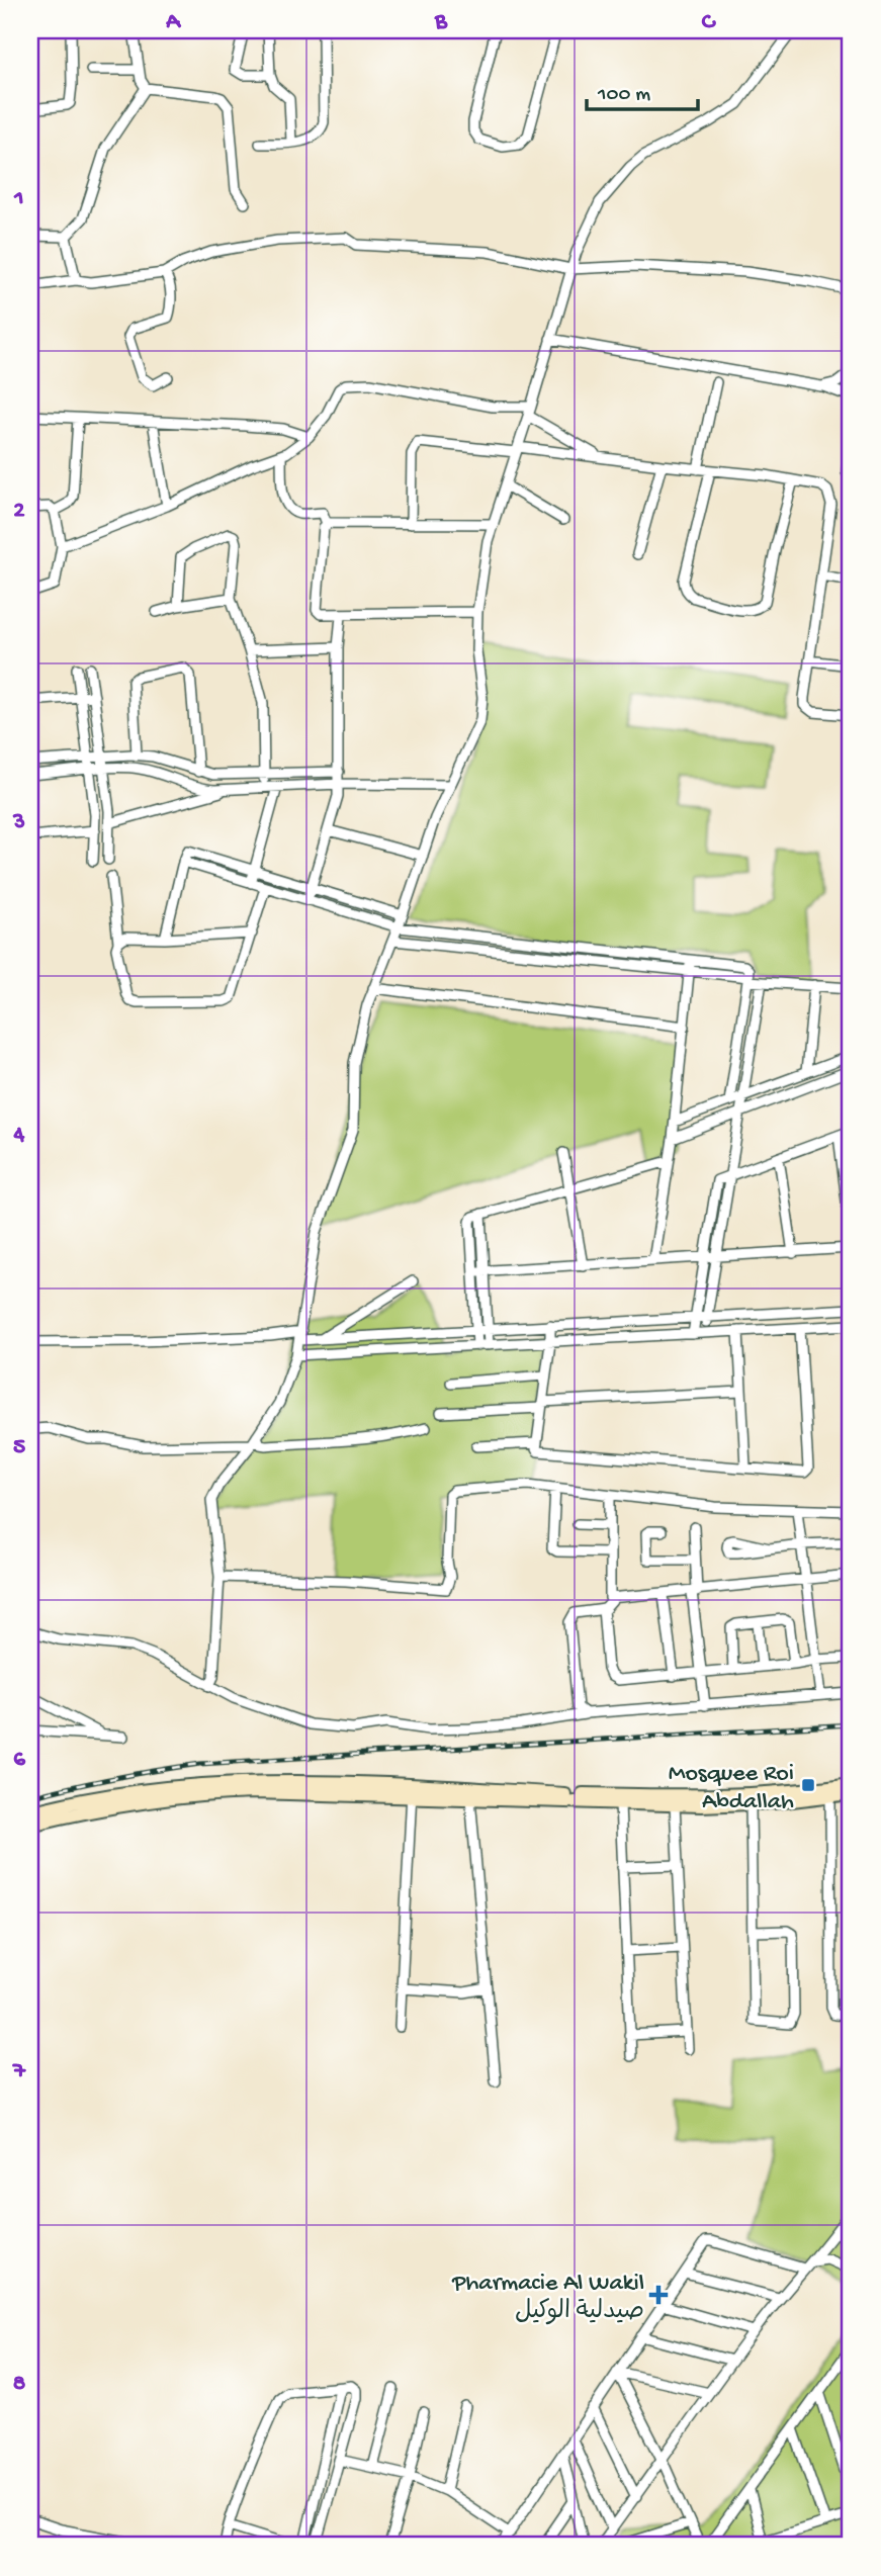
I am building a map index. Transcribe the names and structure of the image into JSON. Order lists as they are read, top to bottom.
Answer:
{
  "places": {
    "transit": ["Mosquee Roi Abdallah"],
    "health": ["Pharmacie Al Wakil صيدلية الوكيل"]
  },
  "scale_bar": "100 m",
  "grid": {
    "columns": ["A", "B", "C"],
    "rows": [
      "1",
      "2",
      "3",
      "4",
      "5",
      "6",
      "7",
      "8"
    ]
  }
}
